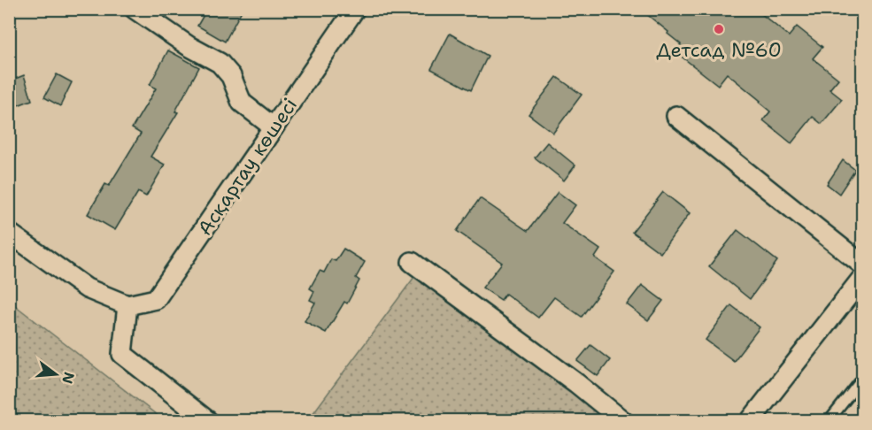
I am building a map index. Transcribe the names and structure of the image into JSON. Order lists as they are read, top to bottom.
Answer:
{
  "streets": {
    "street": ["Асқартау көшесі"]
  },
  "places": ["Детсад №60"],
  "north": "right"
}
